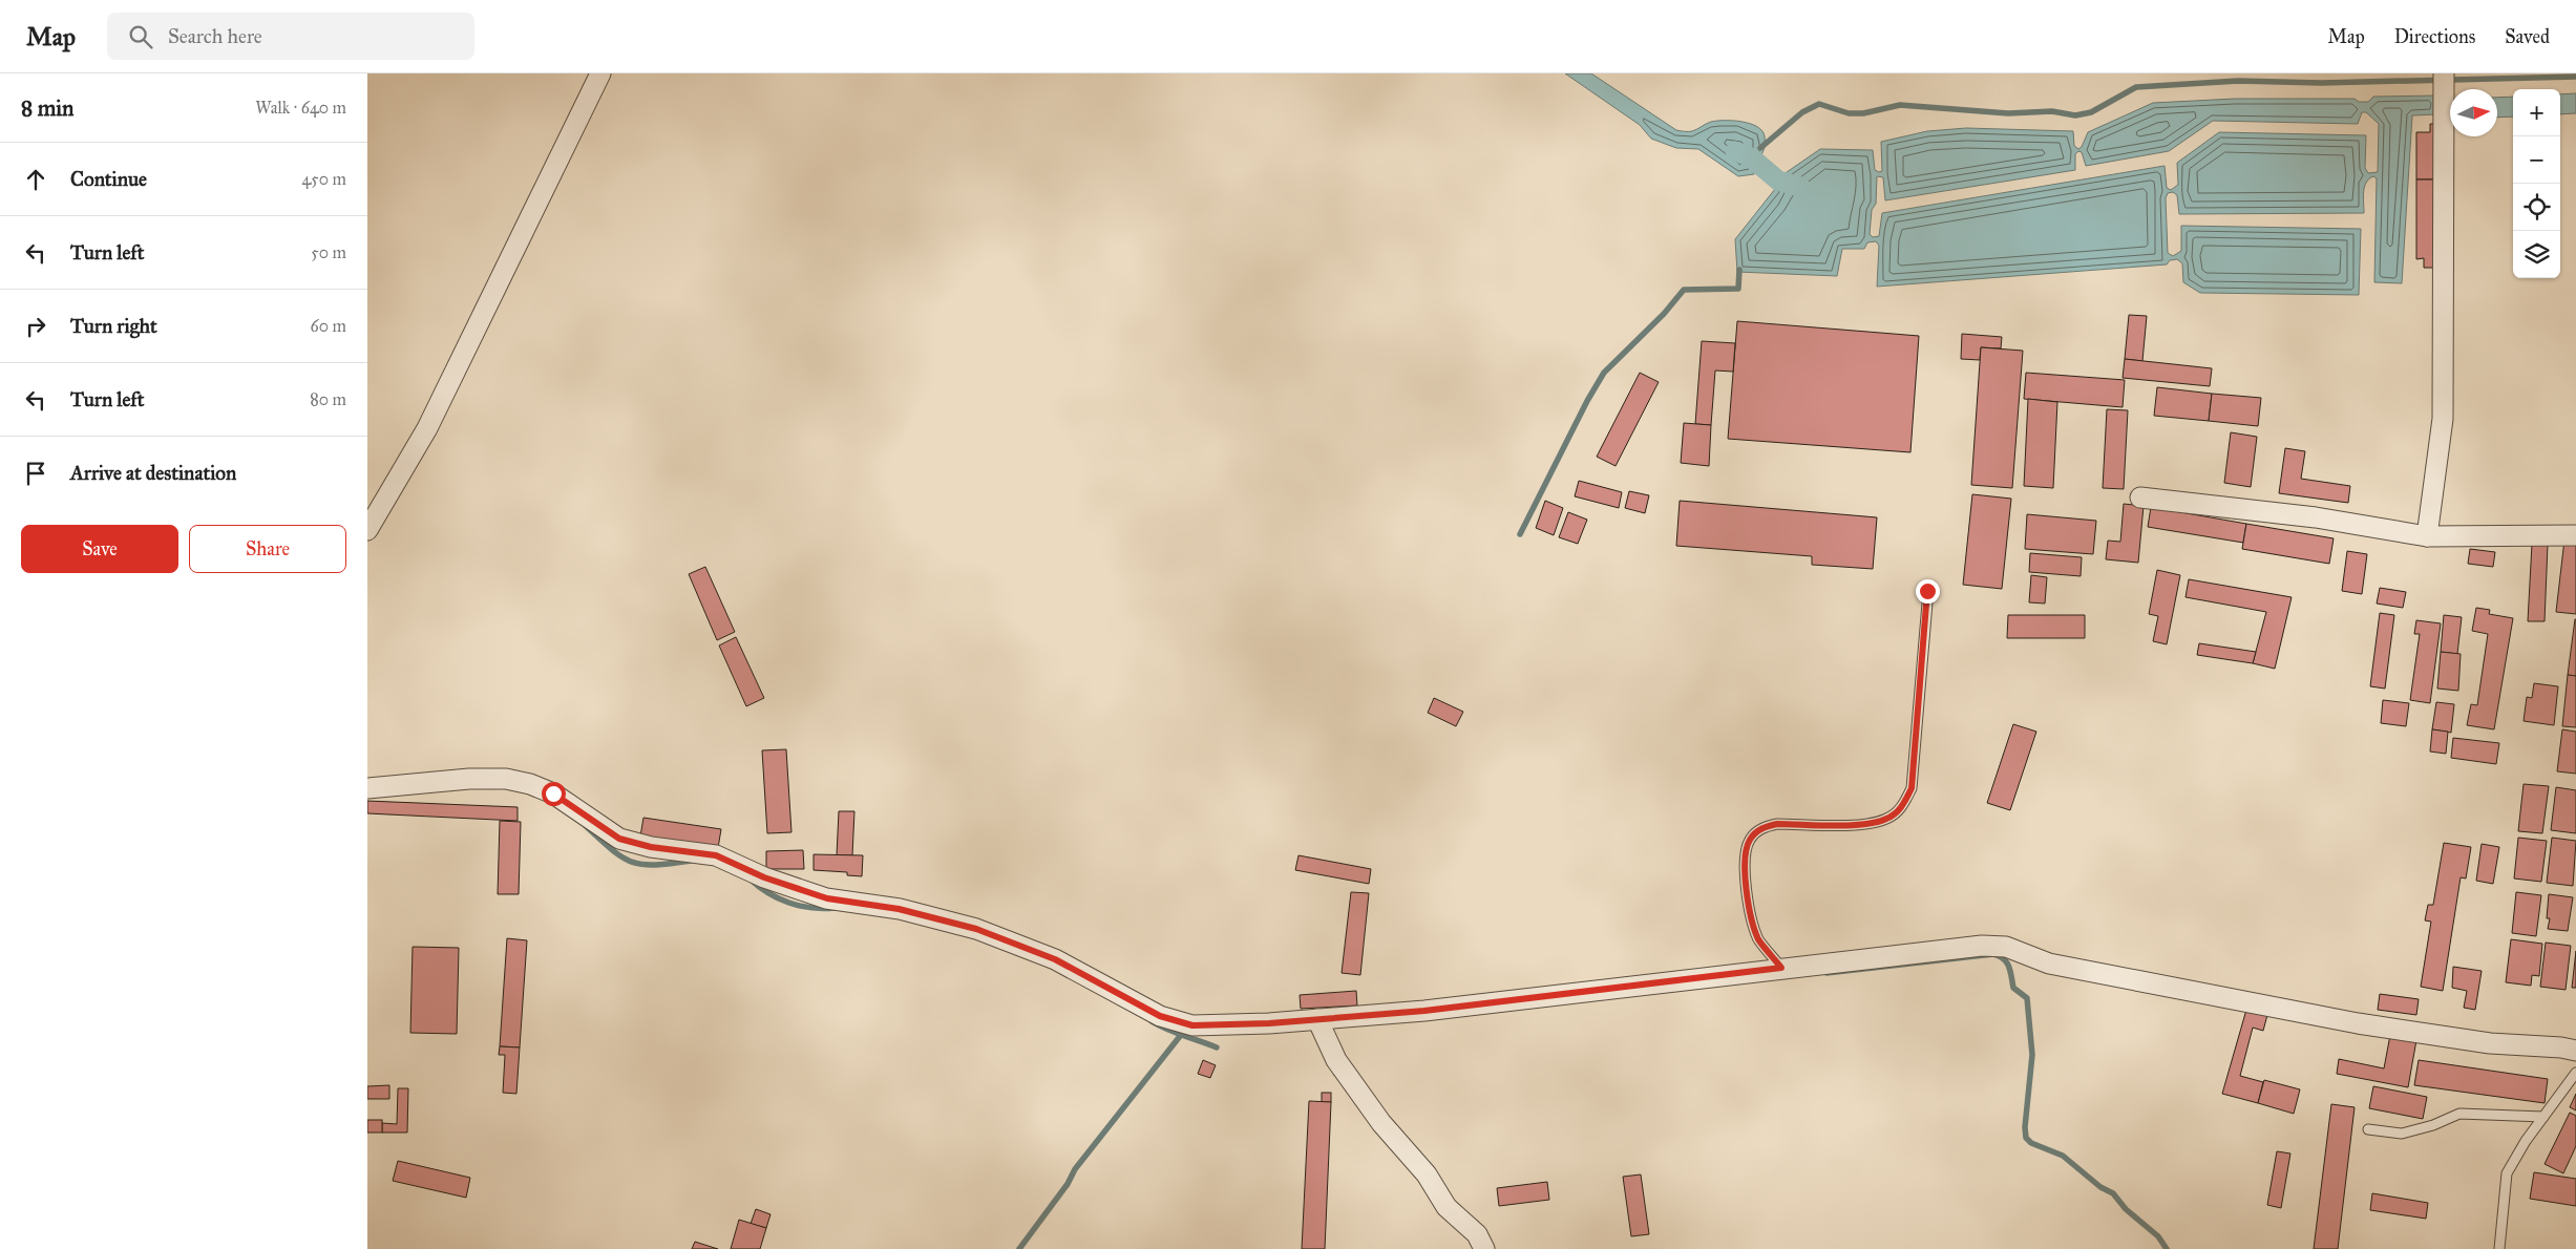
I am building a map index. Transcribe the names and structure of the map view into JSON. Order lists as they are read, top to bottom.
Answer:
{
  "north": "right",
  "page": {
    "header": "Map",
    "search": "Search here",
    "nav": ["Map", "Directions", "Saved"],
    "heading": ["8 min", "Walk · 640 m"],
    "map_buttons": ["+", "−"],
    "list": [
      ["Continue", "450 m"],
      ["Turn left", "50 m"],
      ["Turn right", "60 m"],
      ["Turn left", "80 m"],
      "Arrive at destination"
    ],
    "buttons": ["Save", "Share"]
  }
}
